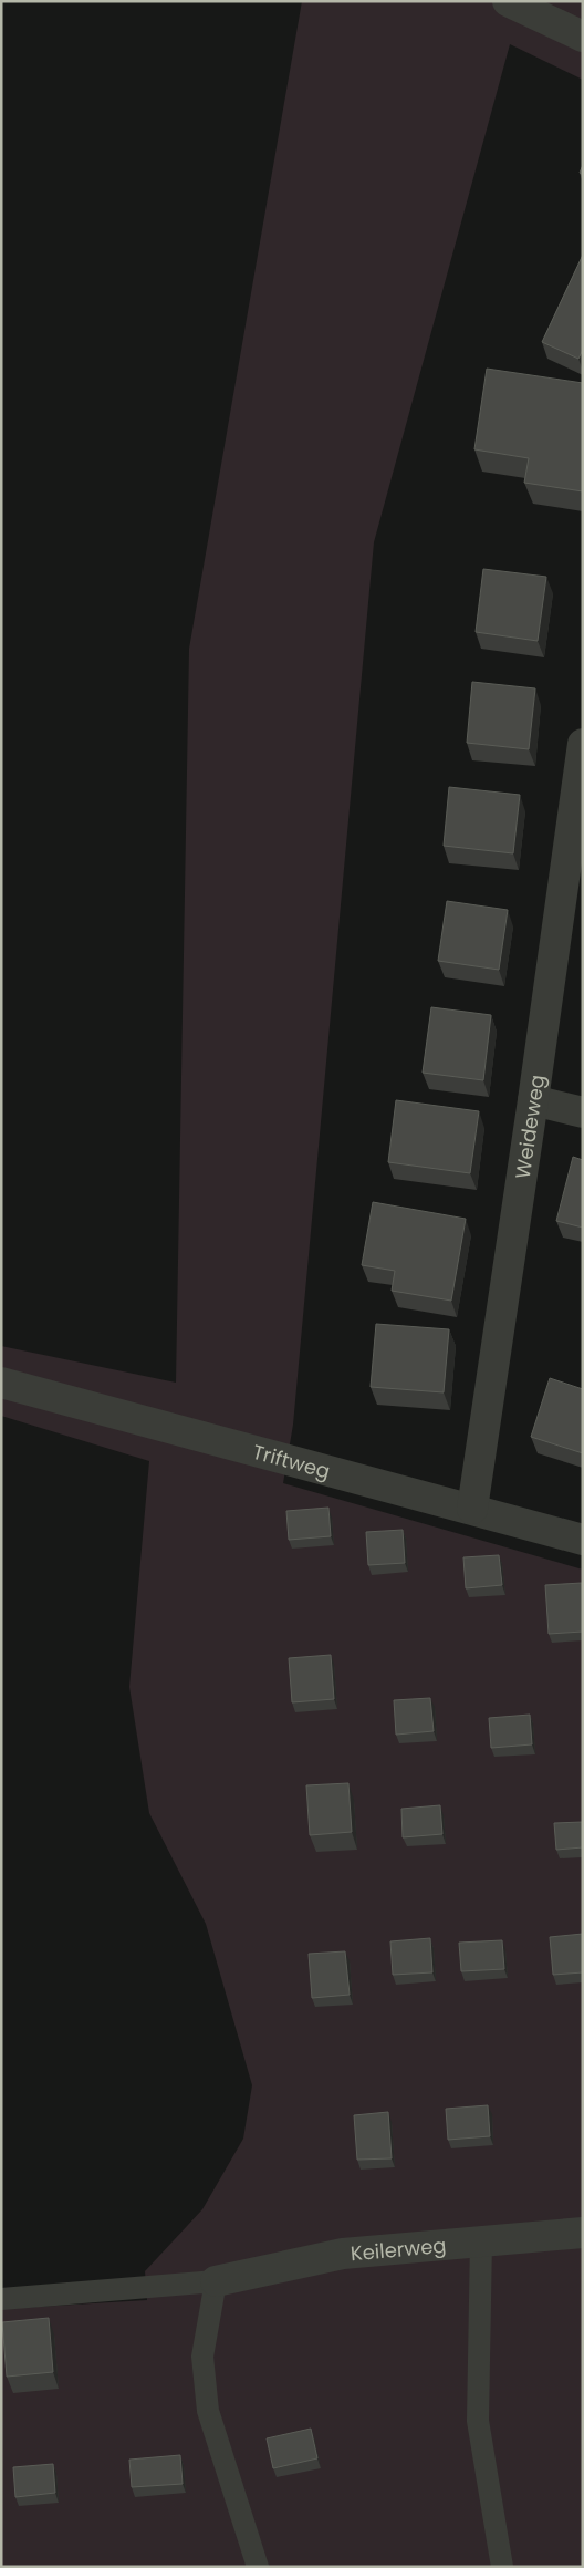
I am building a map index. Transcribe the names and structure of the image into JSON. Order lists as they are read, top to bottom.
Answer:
{
  "streets": {
    "street": ["Weideweg", "Triftweg", "Keilerweg"]
  },
  "crossings": [
    ["Weideweg", "Triftweg"]
  ]
}
